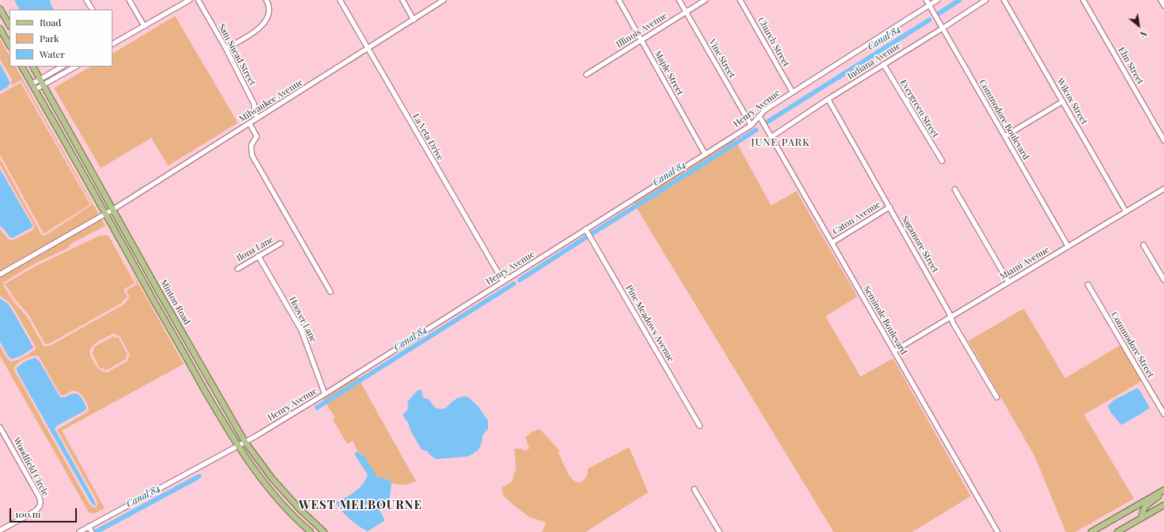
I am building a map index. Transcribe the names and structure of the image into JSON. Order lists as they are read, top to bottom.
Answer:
{
  "streets": {
    "main road": ["Minton Road"],
    "street": [
      "Illinois Avenue",
      "Church Street",
      "Sam Snead Street",
      "Vine Street",
      "Indiana Avenue",
      "Elm Street",
      "Maple Street",
      "Milwaukee Avenue",
      "Wilcox Street",
      "Henry Avenue",
      "Evergreen Street",
      "Commodore Boulevard",
      "La Veta Drive",
      "Caton Avenue",
      "Sagamore Street",
      "Ilona Lane",
      "Miami Avenue",
      "Hoover Lane",
      "Seminole Boulevard",
      "Pine Meadows Avenue",
      "Commodore Street",
      "Woodfield Circle"
    ]
  },
  "crossings": [
    ["Illinois Avenue", "Vine Street"],
    ["Illinois Avenue", "Maple Street"],
    ["Church Street", "Henry Avenue"],
    ["Sam Snead Street", "Milwaukee Avenue"],
    ["Vine Street", "Henry Avenue"],
    ["Indiana Avenue", "Evergreen Street"],
    ["Indiana Avenue", "Commodore Boulevard"],
    ["Indiana Avenue", "Sagamore Street"],
    ["Indiana Avenue", "Seminole Boulevard"],
    ["Maple Street", "Henry Avenue"],
    ["Milwaukee Avenue", "La Veta Drive"],
    ["Milwaukee Avenue", "Minton Road"],
    ["Wilcox Street", "Miami Avenue"],
    ["Henry Avenue", "Commodore Boulevard"],
    ["Henry Avenue", "La Veta Drive"],
    ["Henry Avenue", "Minton Road"],
    ["Henry Avenue", "Hoover Lane"],
    ["Henry Avenue", "Seminole Boulevard"],
    ["Henry Avenue", "Pine Meadows Avenue"],
    ["Commodore Boulevard", "Miami Avenue"],
    ["Caton Avenue", "Sagamore Street"],
    ["Caton Avenue", "Seminole Boulevard"],
    ["Sagamore Street", "Miami Avenue"],
    ["Ilona Lane", "Hoover Lane"],
    ["Miami Avenue", "Seminole Boulevard"]
  ],
  "districts": ["JUNE PARK", "WEST MELBOURNE"],
  "water": ["Canal 84"],
  "legend": ["Road", "Park", "Water"],
  "scale_bar": "100 m",
  "north": "bottom right"
}
